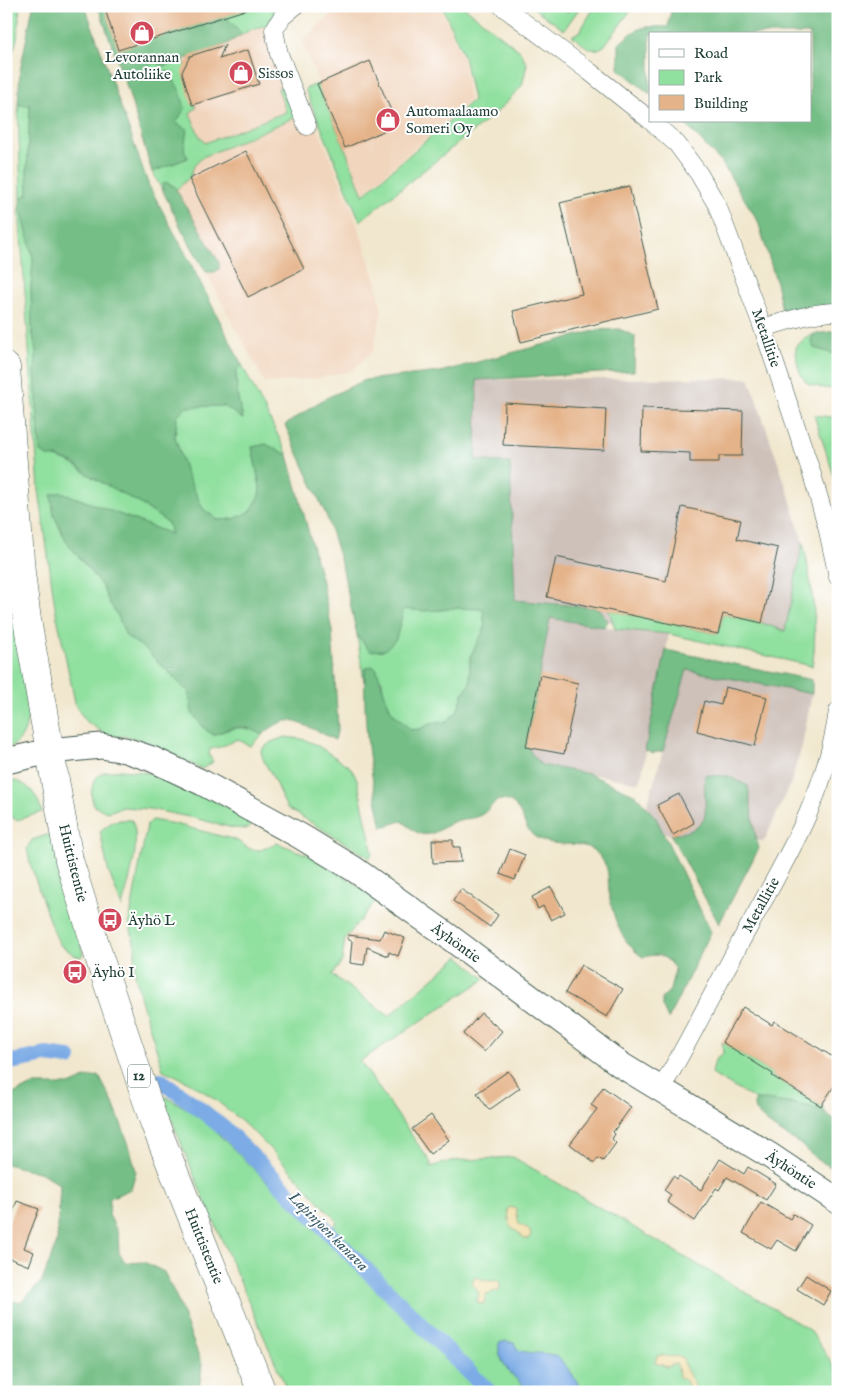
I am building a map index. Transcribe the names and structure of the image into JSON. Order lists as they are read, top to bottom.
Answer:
{
  "streets": {
    "highway": ["Huittistentie", "12"],
    "main road": ["Äyhöntie"],
    "street": ["Metallitie"]
  },
  "crossings": [
    ["Metallitie", "Äyhöntie"],
    ["Huittistentie", "Äyhöntie"]
  ],
  "water": ["Lapinjoen kanava"],
  "places": {
    "shop": ["Levorannan Autoliike", "Sissos", "Automaalaamo Someri Oy"],
    "bus stop": ["Äyhö L", "Äyhö I"]
  },
  "legend": ["Road", "Park", "Building"]
}
